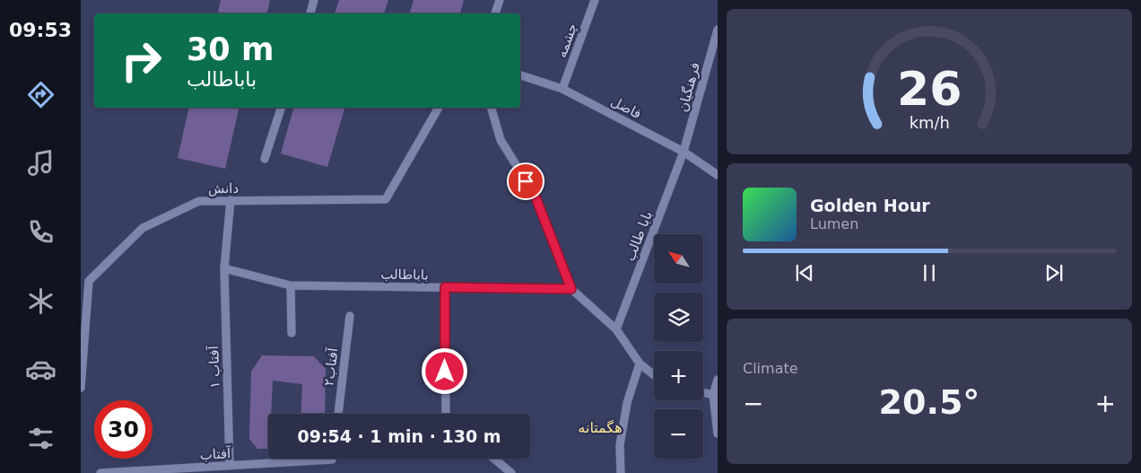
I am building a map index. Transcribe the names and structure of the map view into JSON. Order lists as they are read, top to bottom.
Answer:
{
  "streets": {
    "street": [
      "چشمه",
      "فرهنگیان",
      "فاضل",
      "دانش",
      "بابا طالب",
      "باباطالب",
      "آفتاب ۱",
      "آفتاب۲",
      "آفتاب"
    ]
  },
  "crossings": [
    ["چشمه", "فاضل"],
    ["فرهنگیان", "فاضل"],
    ["فرهنگیان", "بابا طالب"],
    ["فاضل", "بابا طالب"],
    ["باباطالب", "آفتاب ۱"],
    ["آفتاب ۱", "آفتاب"]
  ],
  "districts": ["هگمتانه"],
  "north": "top left",
  "page": {
    "tabs": "09:53",
    "turn": ["30 m", "باباطالب"],
    "song": ["Golden Hour", "Lumen"],
    "map_buttons": ["+", "−"],
    "tile": "Climate",
    "heat": ["−", "20.5°", "+"],
    "limit": "30",
    "trip": "09:54 · 1 min · 130 m",
    "gauge": ["26", "km/h"]
  }
}
